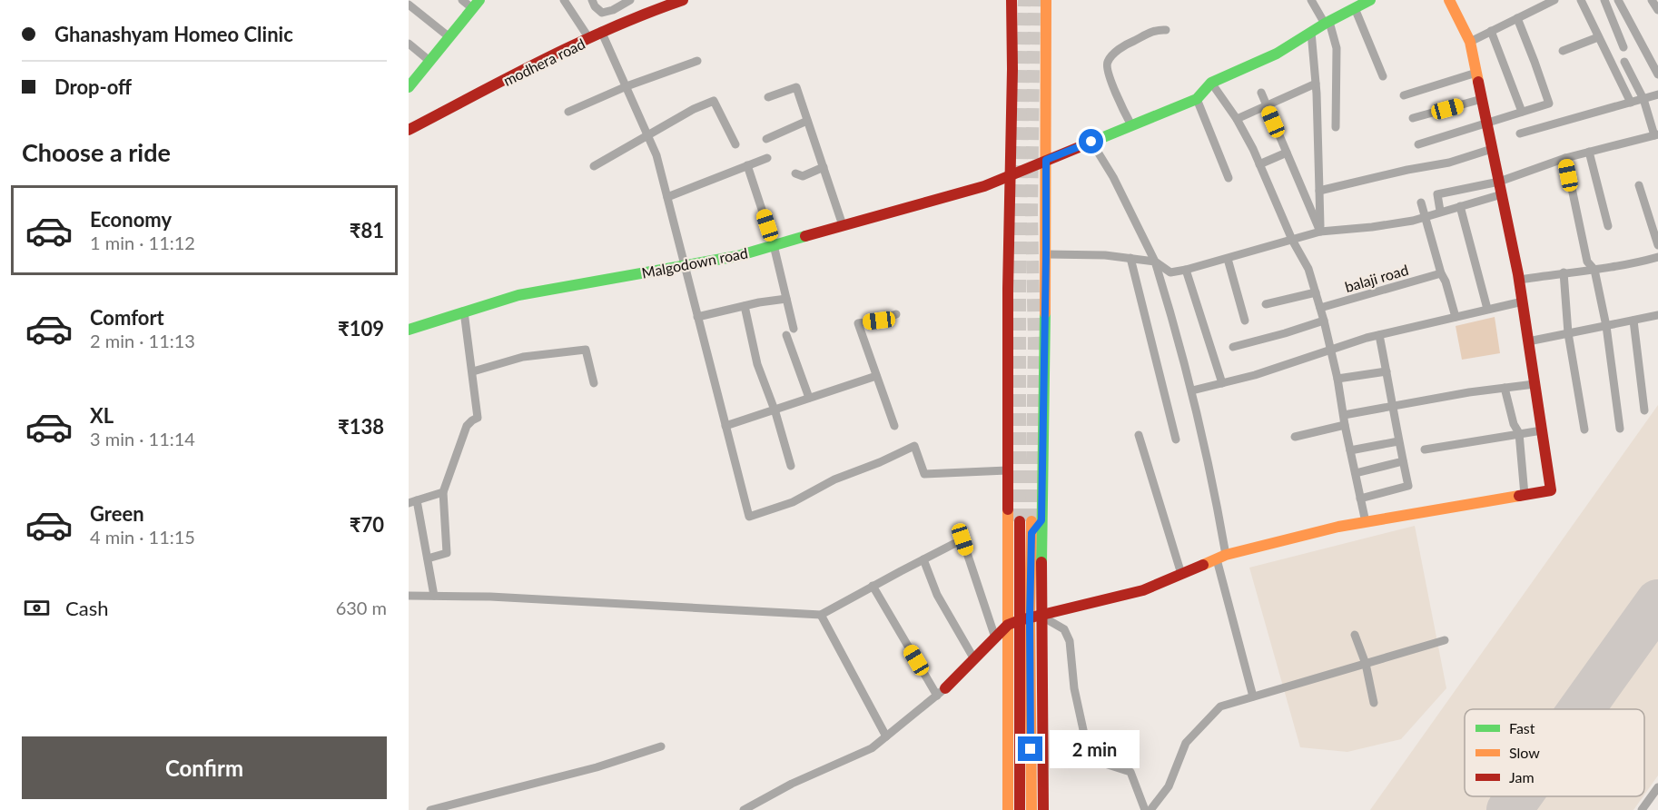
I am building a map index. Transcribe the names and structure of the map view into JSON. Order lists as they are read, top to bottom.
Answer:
{
  "streets": {
    "street": ["modhera road", "Malgodown road", "balaji road"]
  },
  "legend": ["Fast", "Slow", "Jam"],
  "page": {
    "banner": ["Ghanashyam Homeo Clinic", "Drop-off"],
    "heading": "Choose a ride",
    "list": [
      {
        "name": "Economy",
        "note": "1 min · 11:12",
        "value": "₹81"
      },
      {
        "name": "Comfort",
        "note": "2 min · 11:13",
        "value": "₹109"
      },
      {
        "name": "XL",
        "note": "3 min · 11:14",
        "value": "₹138"
      },
      {
        "name": "Green",
        "note": "4 min · 11:15",
        "value": "₹70"
      }
    ],
    "pay": ["Cash", "630 m"],
    "buttons": "Confirm",
    "bubble": "2 min"
  }
}
